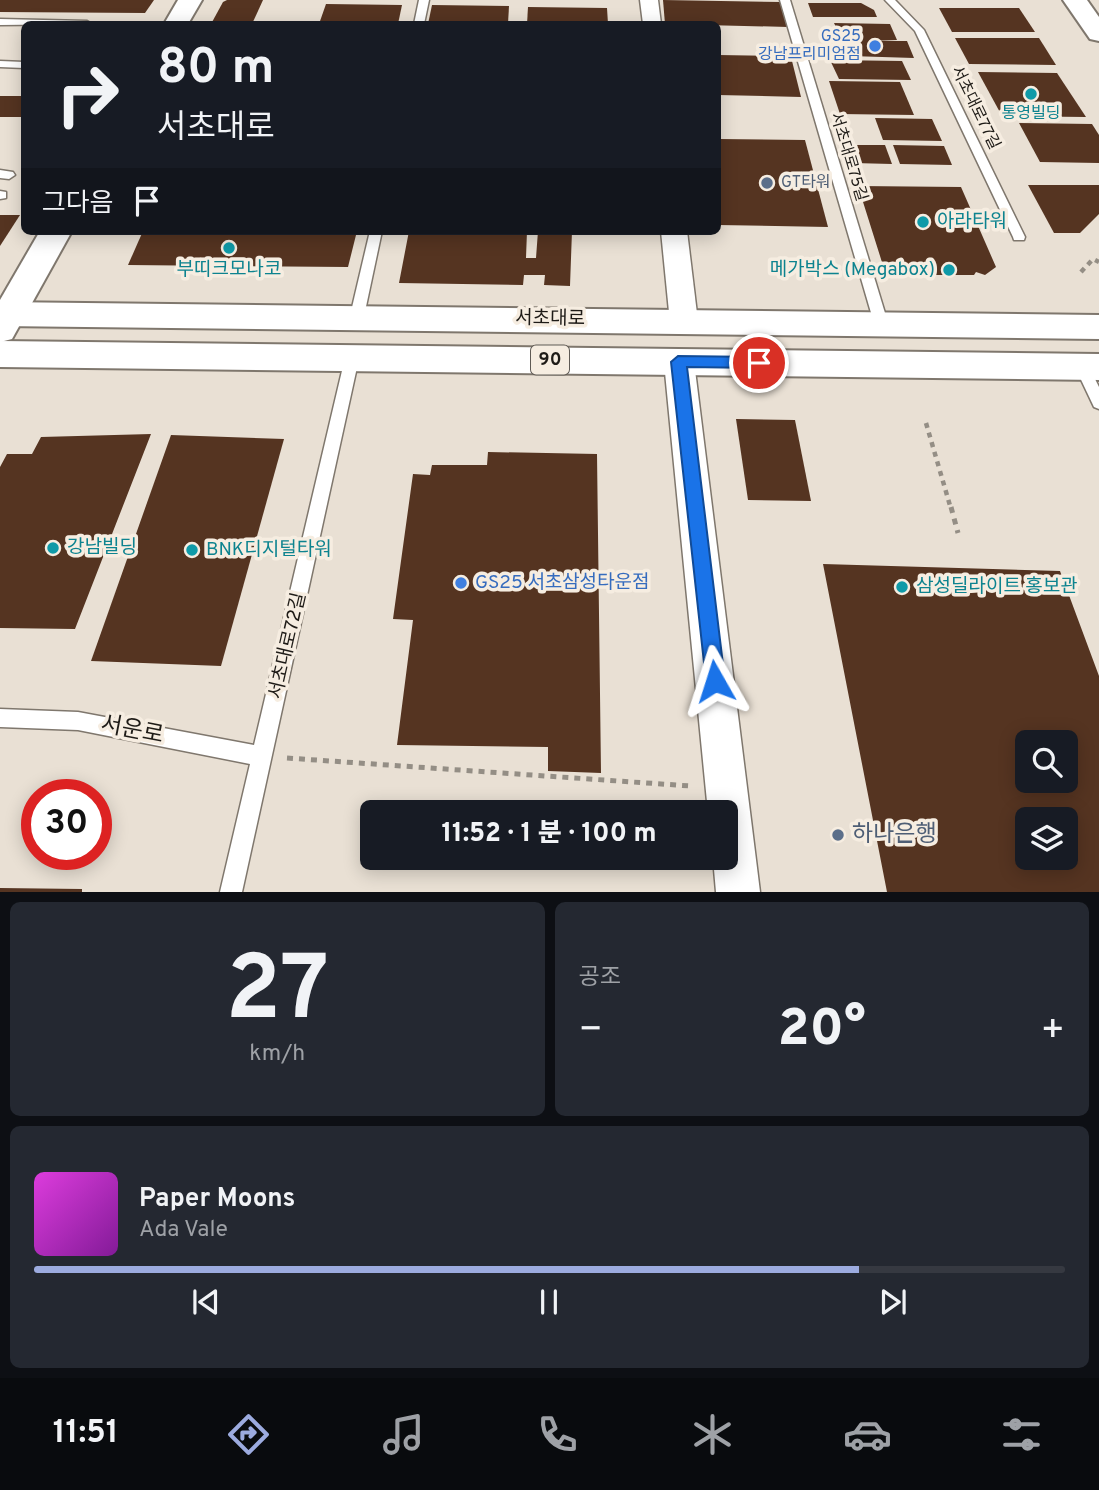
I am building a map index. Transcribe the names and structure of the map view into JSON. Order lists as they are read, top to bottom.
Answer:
{
  "streets": {
    "main road": ["서초대로", "90"],
    "lane": [
      "서초대로77길",
      "서초대로75길",
      "서초대로72길",
      "서운로"
    ]
  },
  "crossings": [
    ["서초대로75길", "서초대로"],
    ["90", "서초대로72길"],
    ["서초대로72길", "서운로"]
  ],
  "places": [
    "GS25 강남프리미엄점",
    "통영빌딩",
    "GT타워",
    "아라타워",
    "부띠크모나코",
    "메가박스 (Megabox)",
    "강남빌딩",
    "BNK디지털타워",
    "GS25 서초삼성타운점",
    "삼성딜라이트 홍보관",
    "하나은행"
  ],
  "page": {
    "turn": ["80 m", "서초대로"],
    "then": "그다음",
    "limit": "30",
    "trip": "11:52 · 1 분 · 100 m",
    "tile": [
      ["27", "km/h"],
      "공조"
    ],
    "heat": ["−", "20°", "+"],
    "song": ["Paper Moons", "Ada Vale"],
    "tabs": "11:51"
  }
}
